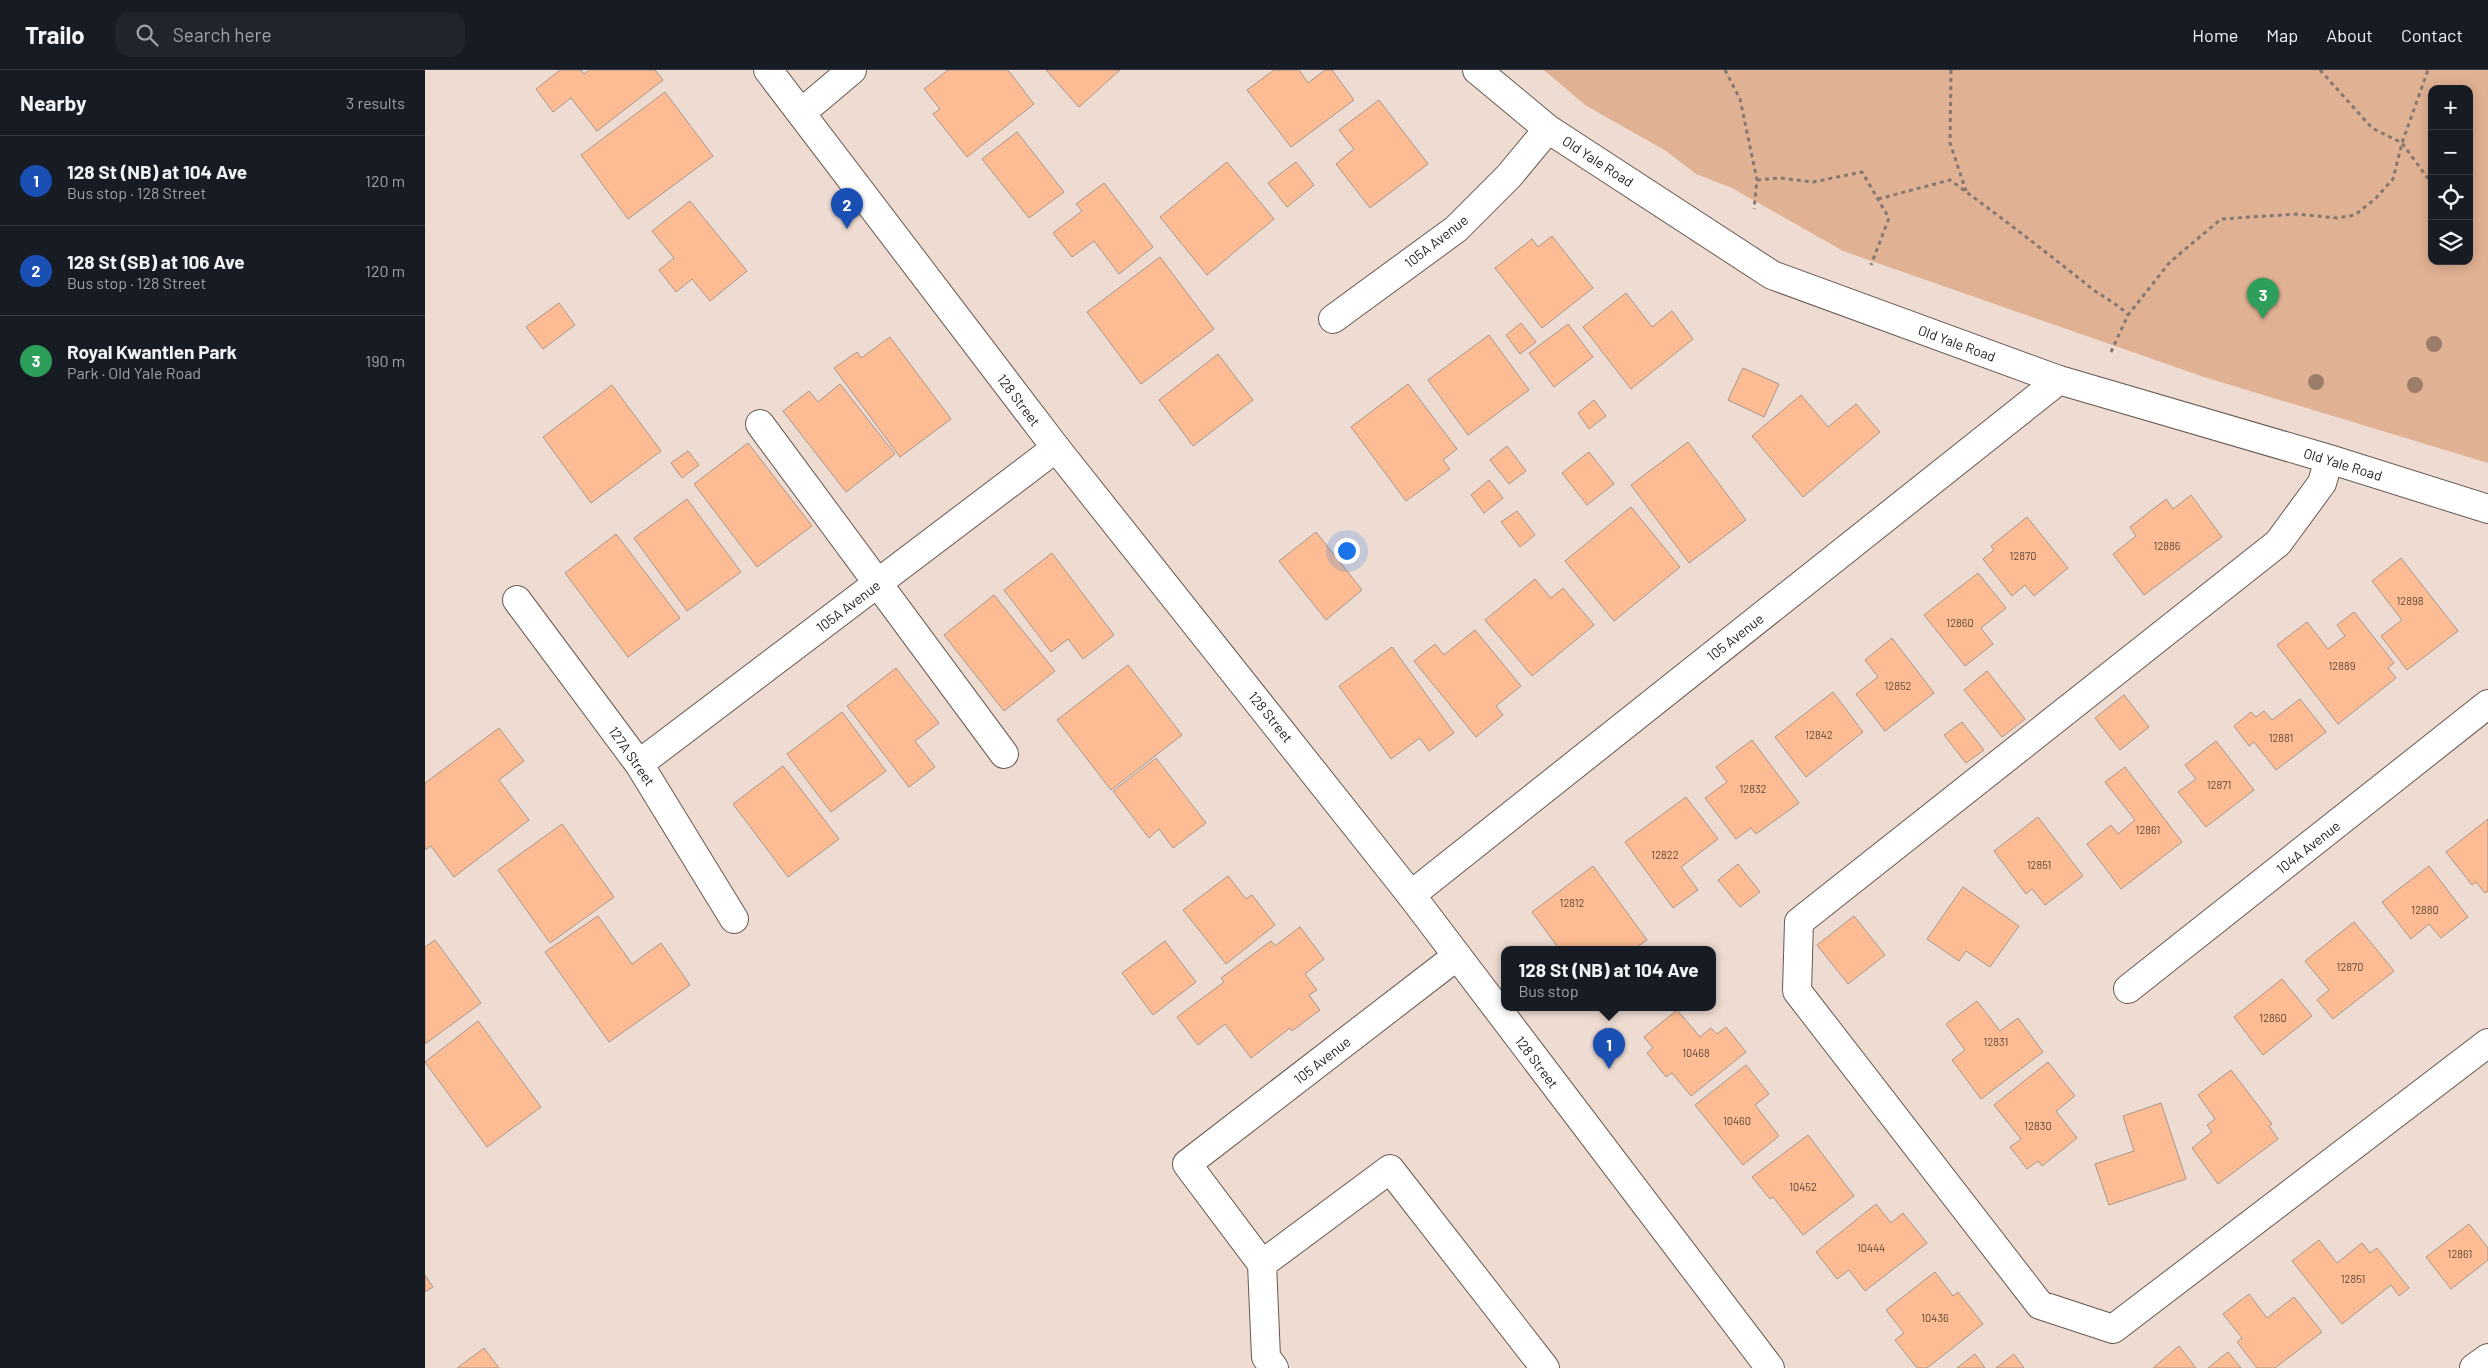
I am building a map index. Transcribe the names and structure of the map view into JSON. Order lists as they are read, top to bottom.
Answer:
{
  "streets": {
    "street": [
      "Old Yale Road",
      "105A Avenue",
      "128 Street",
      "105 Avenue",
      "127A Street",
      "104A Avenue"
    ]
  },
  "crossings": [
    ["Old Yale Road", "105A Avenue"],
    ["Old Yale Road", "105 Avenue"],
    ["105A Avenue", "128 Street"],
    ["105A Avenue", "127A Street"],
    ["128 Street", "105 Avenue"]
  ],
  "house_numbers": [
    "12886",
    "12870",
    "12898",
    "12860",
    "12889",
    "12852",
    "12842",
    "12881",
    "12871",
    "12832",
    "12861",
    "12822",
    "12851",
    "12812",
    "12880",
    "12870",
    "12860",
    "12831",
    "10468",
    "10460",
    "12830",
    "10452",
    "10444",
    "12861",
    "12851",
    "10436"
  ],
  "page": {
    "header": "Trailo",
    "search": "Search here",
    "nav": [
      "Home",
      "Map",
      "About",
      "Contact"
    ],
    "heading": ["Nearby", "3 results"],
    "map_buttons": ["+", "−"],
    "list": [
      {
        "mark": "1",
        "name": "128 St (NB) at 104 Ave",
        "note": "Bus stop · 128 Street",
        "value": "120 m"
      },
      {
        "mark": "2",
        "name": "128 St (SB) at 106 Ave",
        "note": "Bus stop · 128 Street",
        "value": "120 m"
      },
      {
        "mark": "3",
        "name": "Royal Kwantlen Park",
        "note": "Park · Old Yale Road",
        "value": "190 m"
      }
    ],
    "pins": ["2", "3", "1"],
    "popup": ["128 St (NB) at 104 Ave", "Bus stop"]
  }
}
